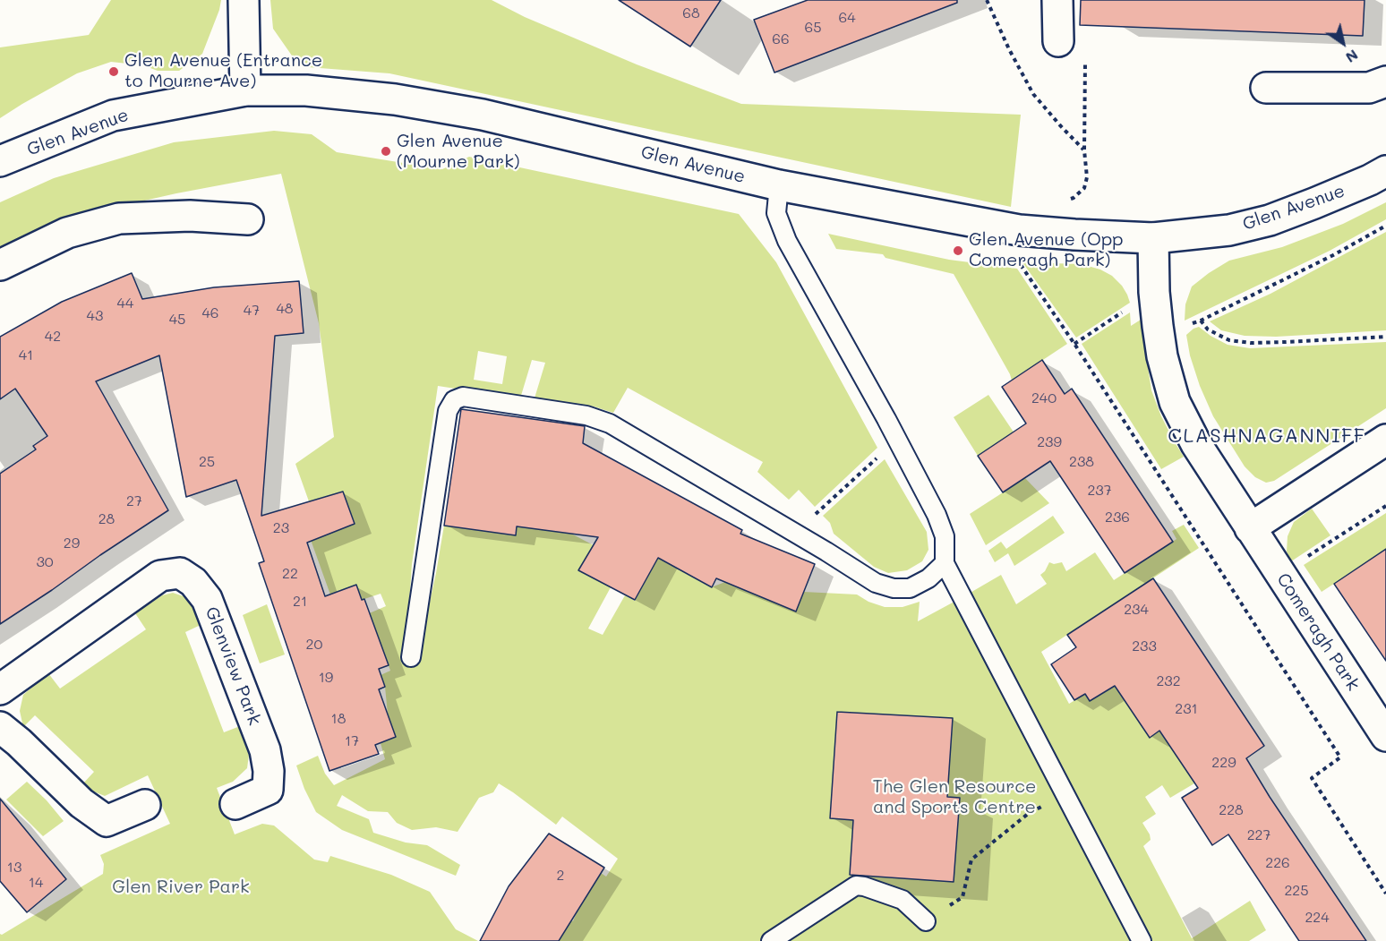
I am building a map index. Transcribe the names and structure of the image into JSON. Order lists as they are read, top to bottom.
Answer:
{
  "streets": {
    "street": ["Glen Avenue", "Comeragh Park", "Glenview Park"]
  },
  "crossings": [
    ["Glen Avenue", "Comeragh Park"]
  ],
  "districts": ["CLASHNAGANNIFF"],
  "parks": ["The Glen Resource and Sports Centre", "Glen River Park"],
  "places": ["Glen Avenue (Entrance to Mourne Ave)", "Glen Avenue (Mourne Park)", "Glen Avenue (Opp Comeragh Park)"],
  "house_numbers": [
    "68",
    "64",
    "65",
    "66",
    "44",
    "48",
    "47",
    "46",
    "43",
    "45",
    "42",
    "41",
    "240",
    "239",
    "25",
    "238",
    "237",
    "27",
    "236",
    "28",
    "23",
    "29",
    "30",
    "22",
    "21",
    "234",
    "20",
    "233",
    "19",
    "232",
    "231",
    "18",
    "17",
    "229",
    "228",
    "227",
    "226",
    "13",
    "2",
    "14",
    "225",
    "224"
  ],
  "north": "bottom right"
}
